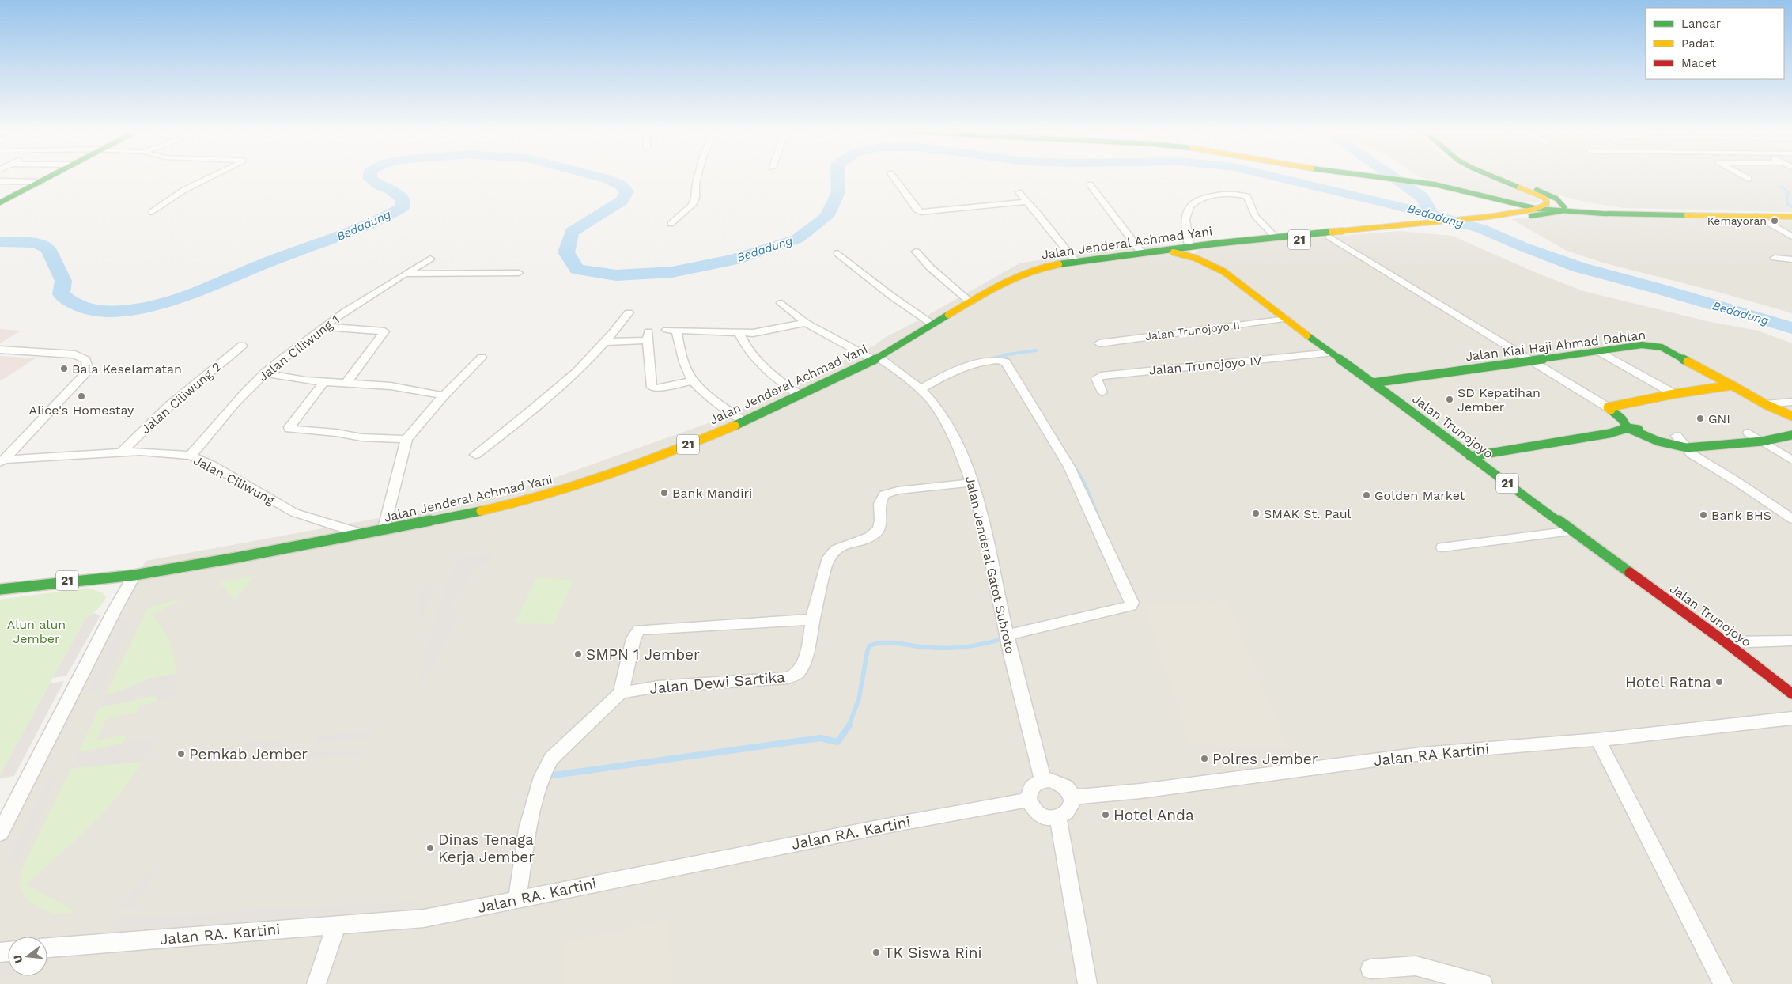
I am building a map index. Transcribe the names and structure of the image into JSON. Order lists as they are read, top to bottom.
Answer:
{
  "streets": {
    "main road": [
      "21",
      "Jalan Jenderal Achmad Yani",
      "Jalan Kiai Haji Ahmad Dahlan",
      "Jalan Trunojoyo"
    ],
    "street": [
      "Jalan Trunojoyo II",
      "Jalan Ciliwung 1",
      "Jalan Trunojoyo IV",
      "Jalan Ciliwung 2",
      "Jalan Ciliwung",
      "Jalan Jenderal Gatot Subroto",
      "Jalan Dewi Sartika",
      "Jalan RA Kartini",
      "Jalan RA. Kartini"
    ]
  },
  "crossings": [
    ["Jalan Jenderal Achmad Yani", "Jalan Trunojoyo"],
    ["Jalan Jenderal Achmad Yani", "Jalan Ciliwung"],
    ["Jalan Jenderal Achmad Yani", "Jalan Jenderal Gatot Subroto"],
    ["Jalan Trunojoyo II", "Jalan Trunojoyo"],
    ["Jalan Kiai Haji Ahmad Dahlan", "Jalan Trunojoyo"],
    ["Jalan Ciliwung 1", "Jalan Ciliwung"],
    ["Jalan Trunojoyo IV", "Jalan Trunojoyo"],
    ["Jalan Ciliwung 2", "Jalan Ciliwung"],
    ["Jalan Jenderal Gatot Subroto", "Jalan Dewi Sartika"],
    ["Jalan Jenderal Gatot Subroto", "Jalan RA Kartini"],
    ["Jalan Jenderal Gatot Subroto", "Jalan RA. Kartini"],
    ["Jalan RA Kartini", "Jalan RA. Kartini"]
  ],
  "water": ["Bedadung"],
  "parks": ["Alun alun Jember"],
  "places": [
    "Kemayoran",
    "Bala Keselamatan",
    "Alice's Homestay",
    "SD Kepatihan Jember",
    "GNI",
    "Bank Mandiri",
    "Golden Market",
    "SMAK St. Paul",
    "Bank BHS",
    "SMPN 1 Jember",
    "Hotel Ratna",
    "Pemkab Jember",
    "Polres Jember",
    "Hotel Anda",
    "Dinas Tenaga Kerja Jember",
    "TK Siswa Rini"
  ],
  "legend": ["Lancar", "Padat", "Macet"],
  "north": "left"
}
